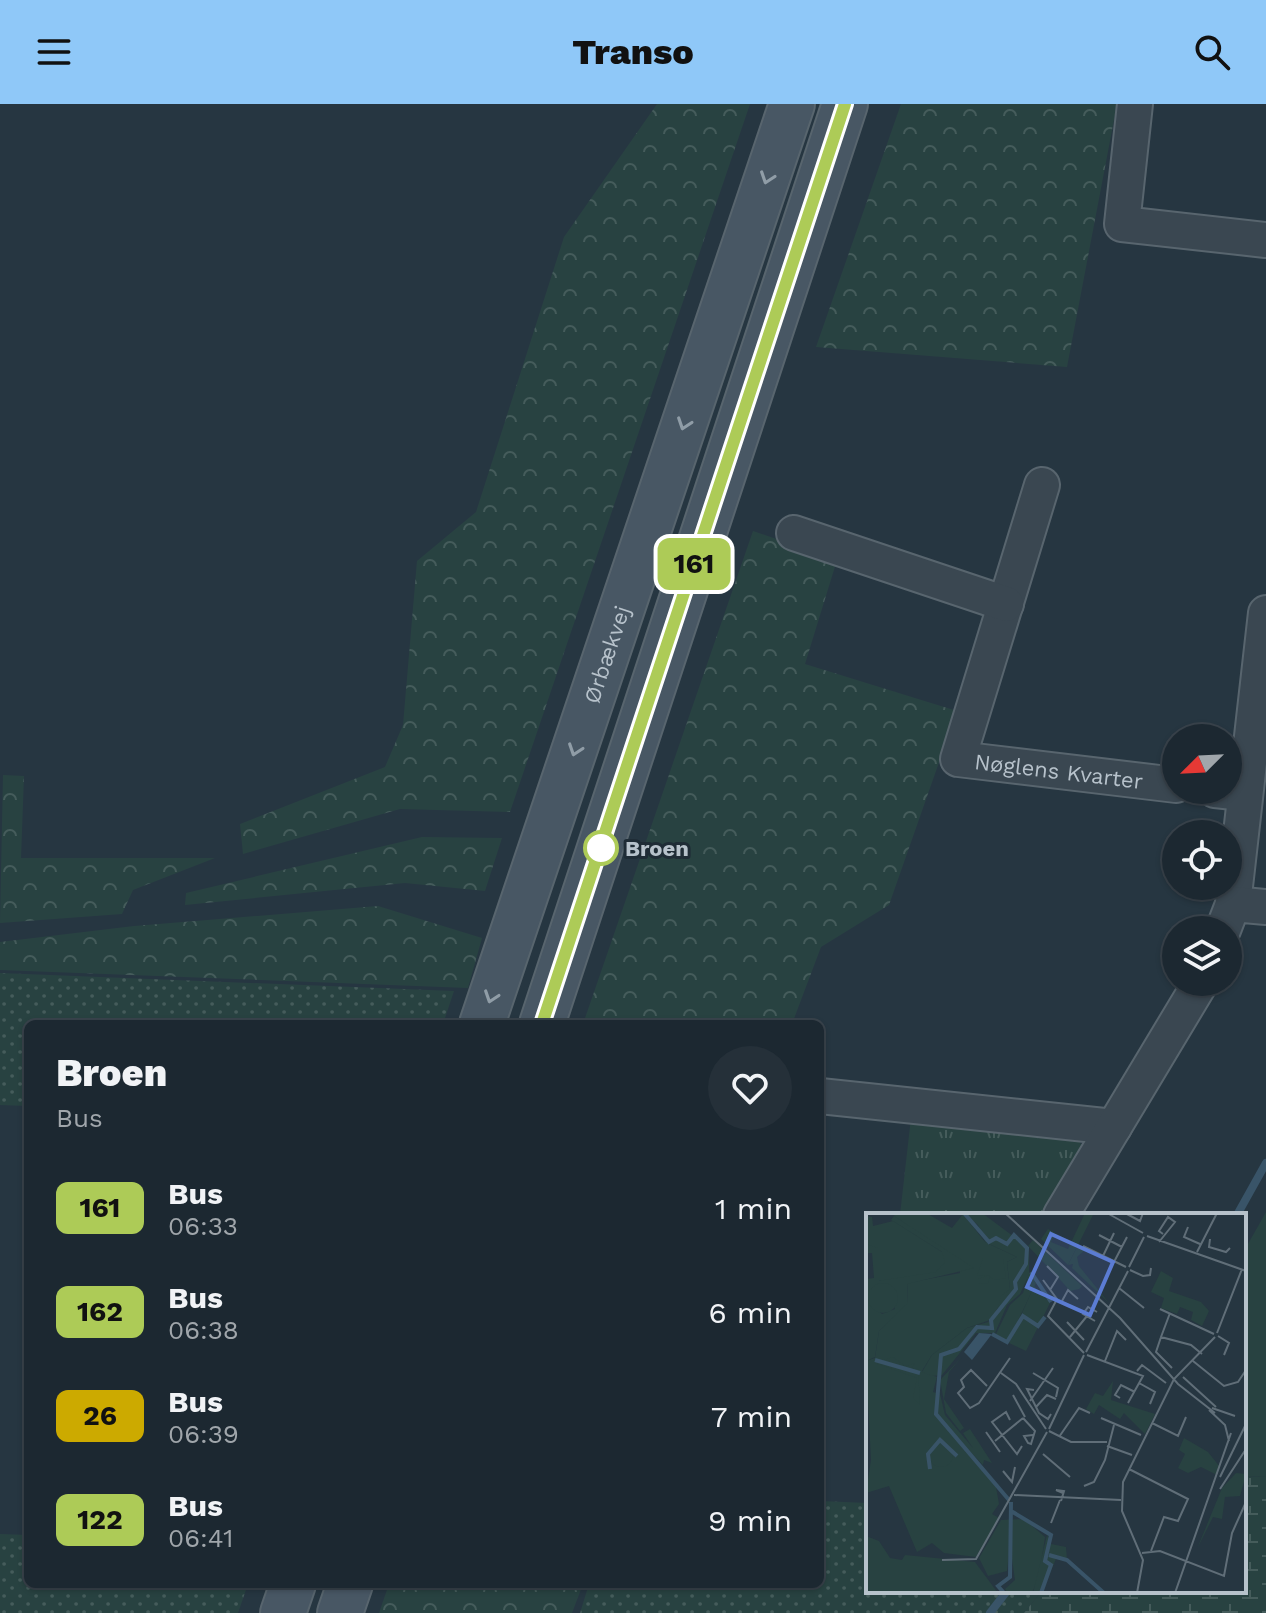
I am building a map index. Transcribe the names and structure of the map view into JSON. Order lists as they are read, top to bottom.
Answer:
{
  "streets": {
    "main road": ["Ørbækvej"],
    "street": ["Nøglens Kvarter"]
  },
  "places": ["Broen"],
  "lines": ["bus line 161"],
  "north": "bottom left",
  "page": {
    "header": "Transo",
    "on_map": "161",
    "heading": ["Broen", "Bus"],
    "list": [
      {
        "mark": "161",
        "name": "Bus",
        "note": "06:33",
        "value": "1 min"
      },
      {
        "mark": "162",
        "name": "Bus",
        "note": "06:38",
        "value": "6 min"
      },
      {
        "mark": "26",
        "name": "Bus",
        "note": "06:39",
        "value": "7 min"
      },
      {
        "mark": "122",
        "name": "Bus",
        "note": "06:41",
        "value": "9 min"
      }
    ]
  }
}
